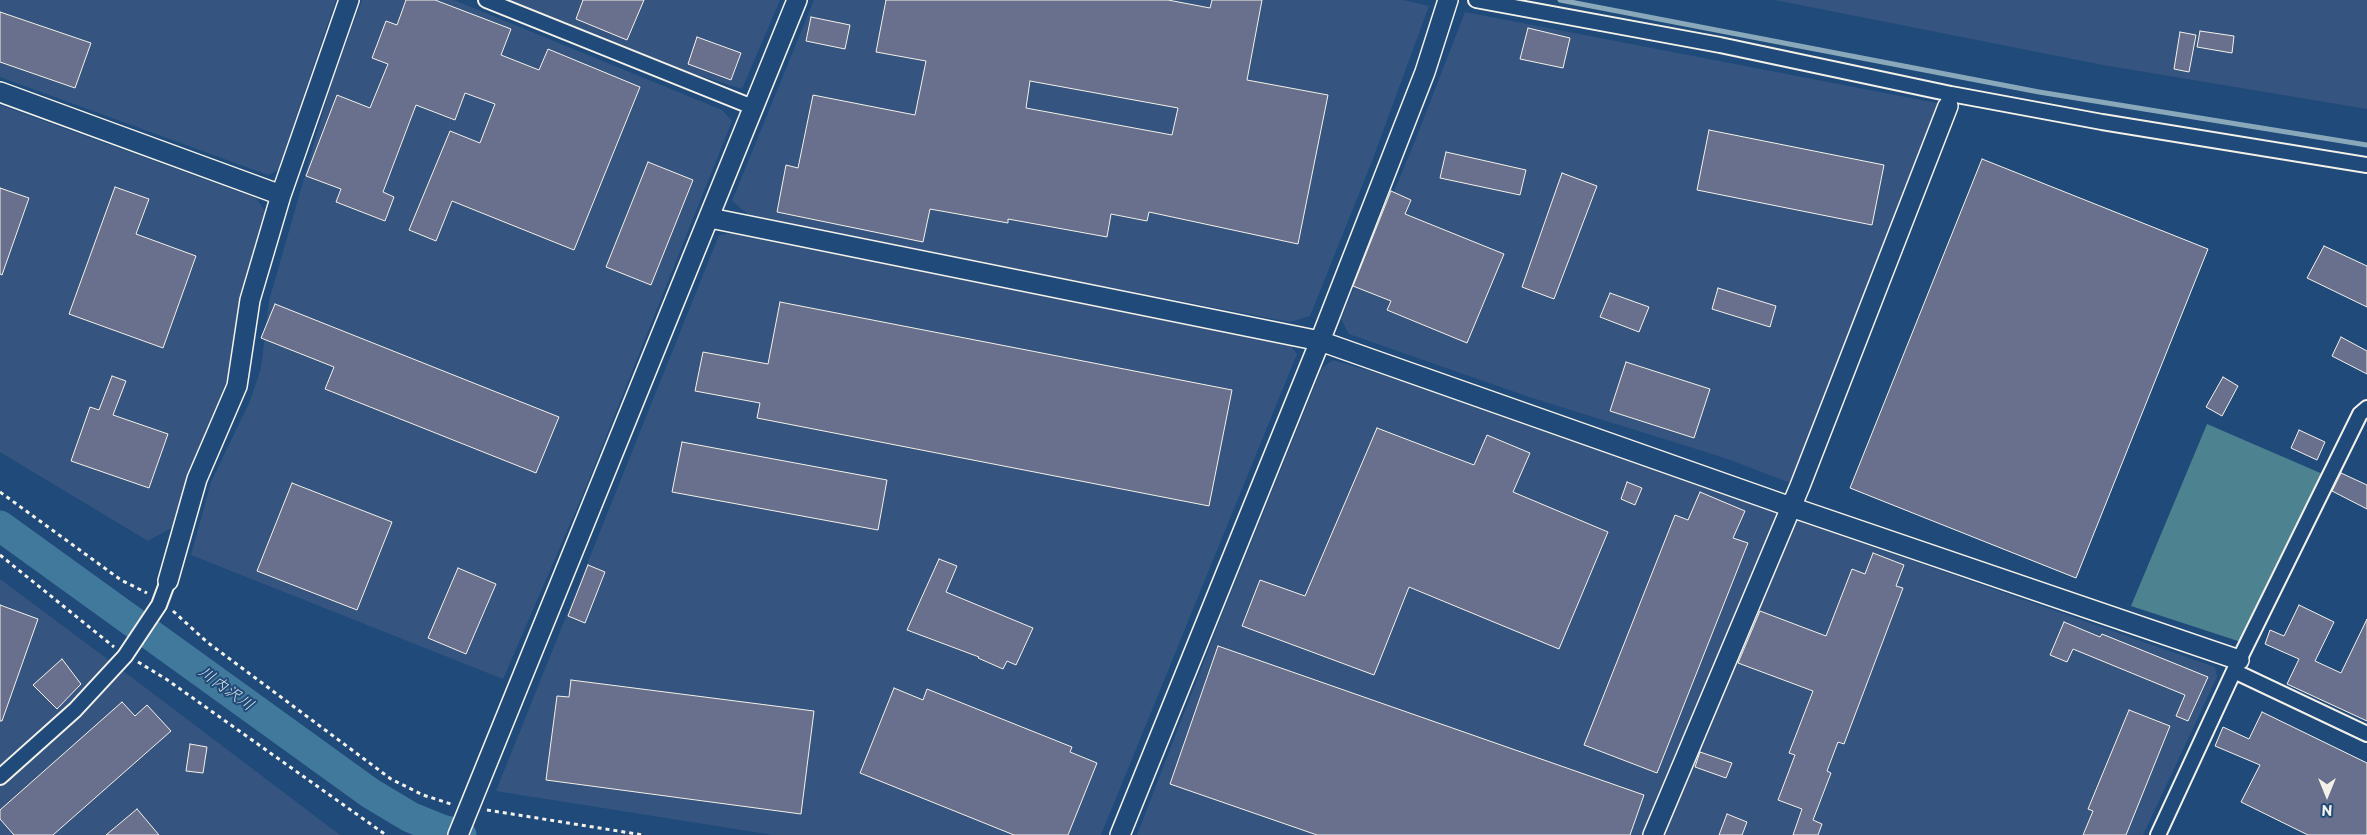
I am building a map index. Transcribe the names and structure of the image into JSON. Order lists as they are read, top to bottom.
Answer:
{
  "water": ["川内沢川"],
  "north": "bottom"
}
